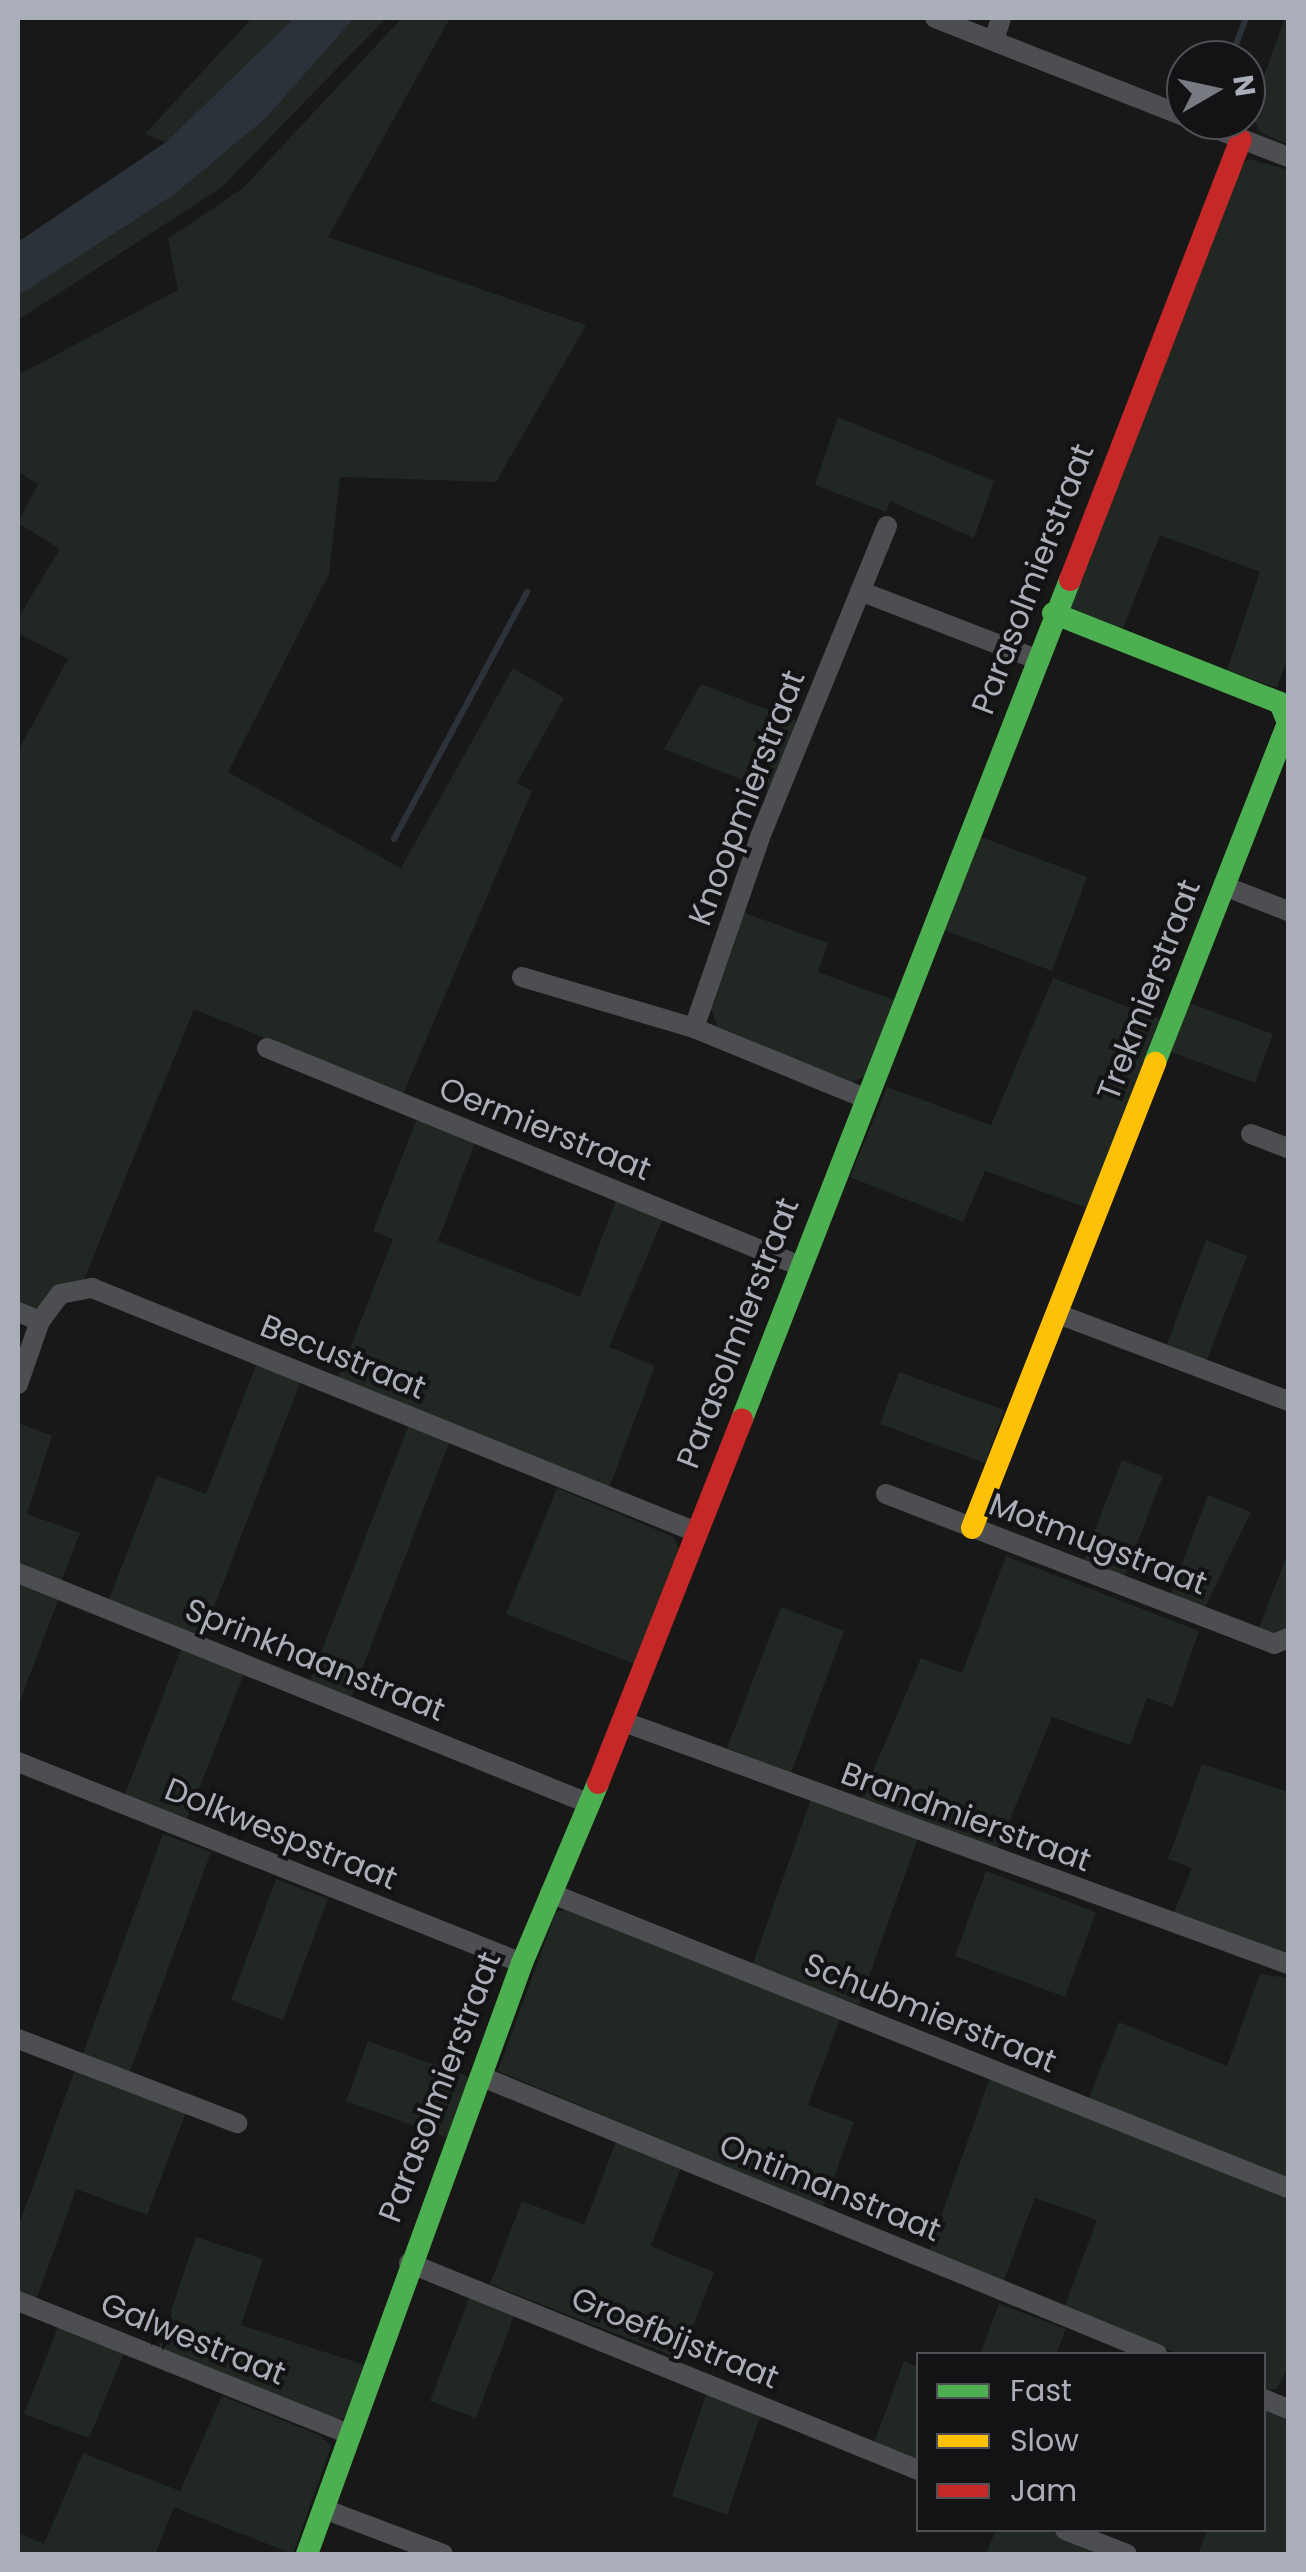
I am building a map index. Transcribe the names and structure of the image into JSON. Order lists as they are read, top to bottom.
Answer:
{
  "streets": {
    "street": [
      "Parasolmierstraat",
      "Knoopmierstraat",
      "Trekmierstraat",
      "Oermierstraat",
      "Becustraat",
      "Motmugstraat",
      "Sprinkhaanstraat",
      "Brandmierstraat",
      "Dolkwespstraat",
      "Schubmierstraat",
      "Ontimanstraat",
      "Groefbijstraat",
      "Galwestraat"
    ]
  },
  "crossings": [
    ["Parasolmierstraat", "Trekmierstraat"],
    ["Parasolmierstraat", "Oermierstraat"],
    ["Parasolmierstraat", "Becustraat"],
    ["Parasolmierstraat", "Sprinkhaanstraat"],
    ["Parasolmierstraat", "Brandmierstraat"],
    ["Parasolmierstraat", "Dolkwespstraat"],
    ["Parasolmierstraat", "Schubmierstraat"],
    ["Parasolmierstraat", "Ontimanstraat"],
    ["Parasolmierstraat", "Groefbijstraat"],
    ["Parasolmierstraat", "Galwestraat"],
    ["Trekmierstraat", "Motmugstraat"]
  ],
  "legend": ["Fast", "Slow", "Jam"],
  "north": "right"
}
